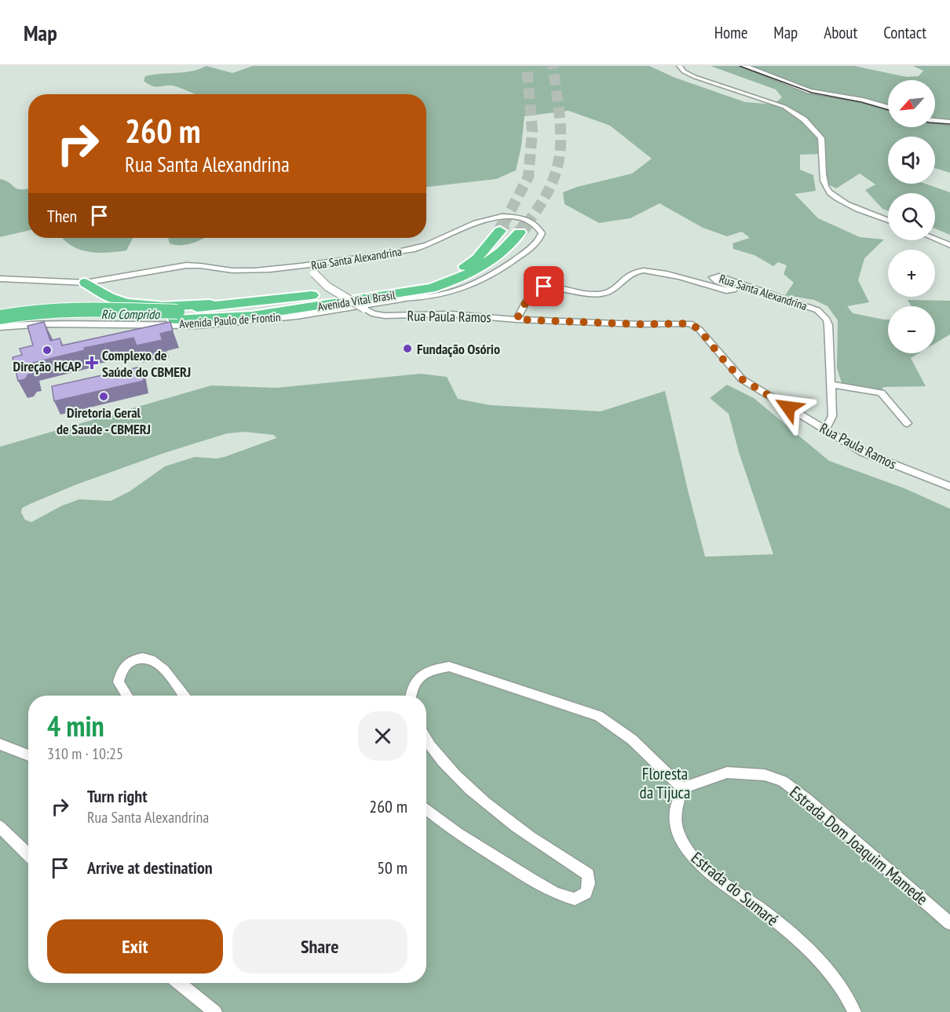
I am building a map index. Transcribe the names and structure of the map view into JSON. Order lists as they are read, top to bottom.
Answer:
{
  "streets": {
    "highway": ["Avenida Vital Brasil"],
    "main road": ["Avenida Paulo de Frontin"],
    "street": [
      "Rua Santa Alexandrina",
      "Rua Paula Ramos",
      "Estrada Dom Joaquim Mamede",
      "Estrada do Sumaré"
    ]
  },
  "crossings": [
    ["Rua Santa Alexandrina", "Rua Paula Ramos"],
    ["Rua Santa Alexandrina", "Avenida Paulo de Frontin"],
    ["Estrada Dom Joaquim Mamede", "Estrada do Sumaré"]
  ],
  "water": ["Rio Comprido"],
  "parks": ["Floresta da Tijuca"],
  "places": {
    "other": ["Fundação Osório", "Direção HCAP", "Diretoria Geral de Saude - CBMERJ"],
    "health": ["Complexo de Saúde do CBMERJ"]
  },
  "north": "bottom left",
  "page": {
    "header": "Map",
    "nav": [
      "Home",
      "Map",
      "About",
      "Contact"
    ],
    "map_buttons": ["+", "−"],
    "turn": ["260 m", "Rua Santa Alexandrina"],
    "then": "Then",
    "heading": ["4 min", "310 m · 10:25"],
    "list": [
      {
        "name": "Turn right",
        "note": "Rua Santa Alexandrina",
        "value": "260 m"
      },
      {
        "name": "Arrive at destination",
        "value": "50 m"
      }
    ],
    "buttons": ["Exit", "Share"]
  }
}
